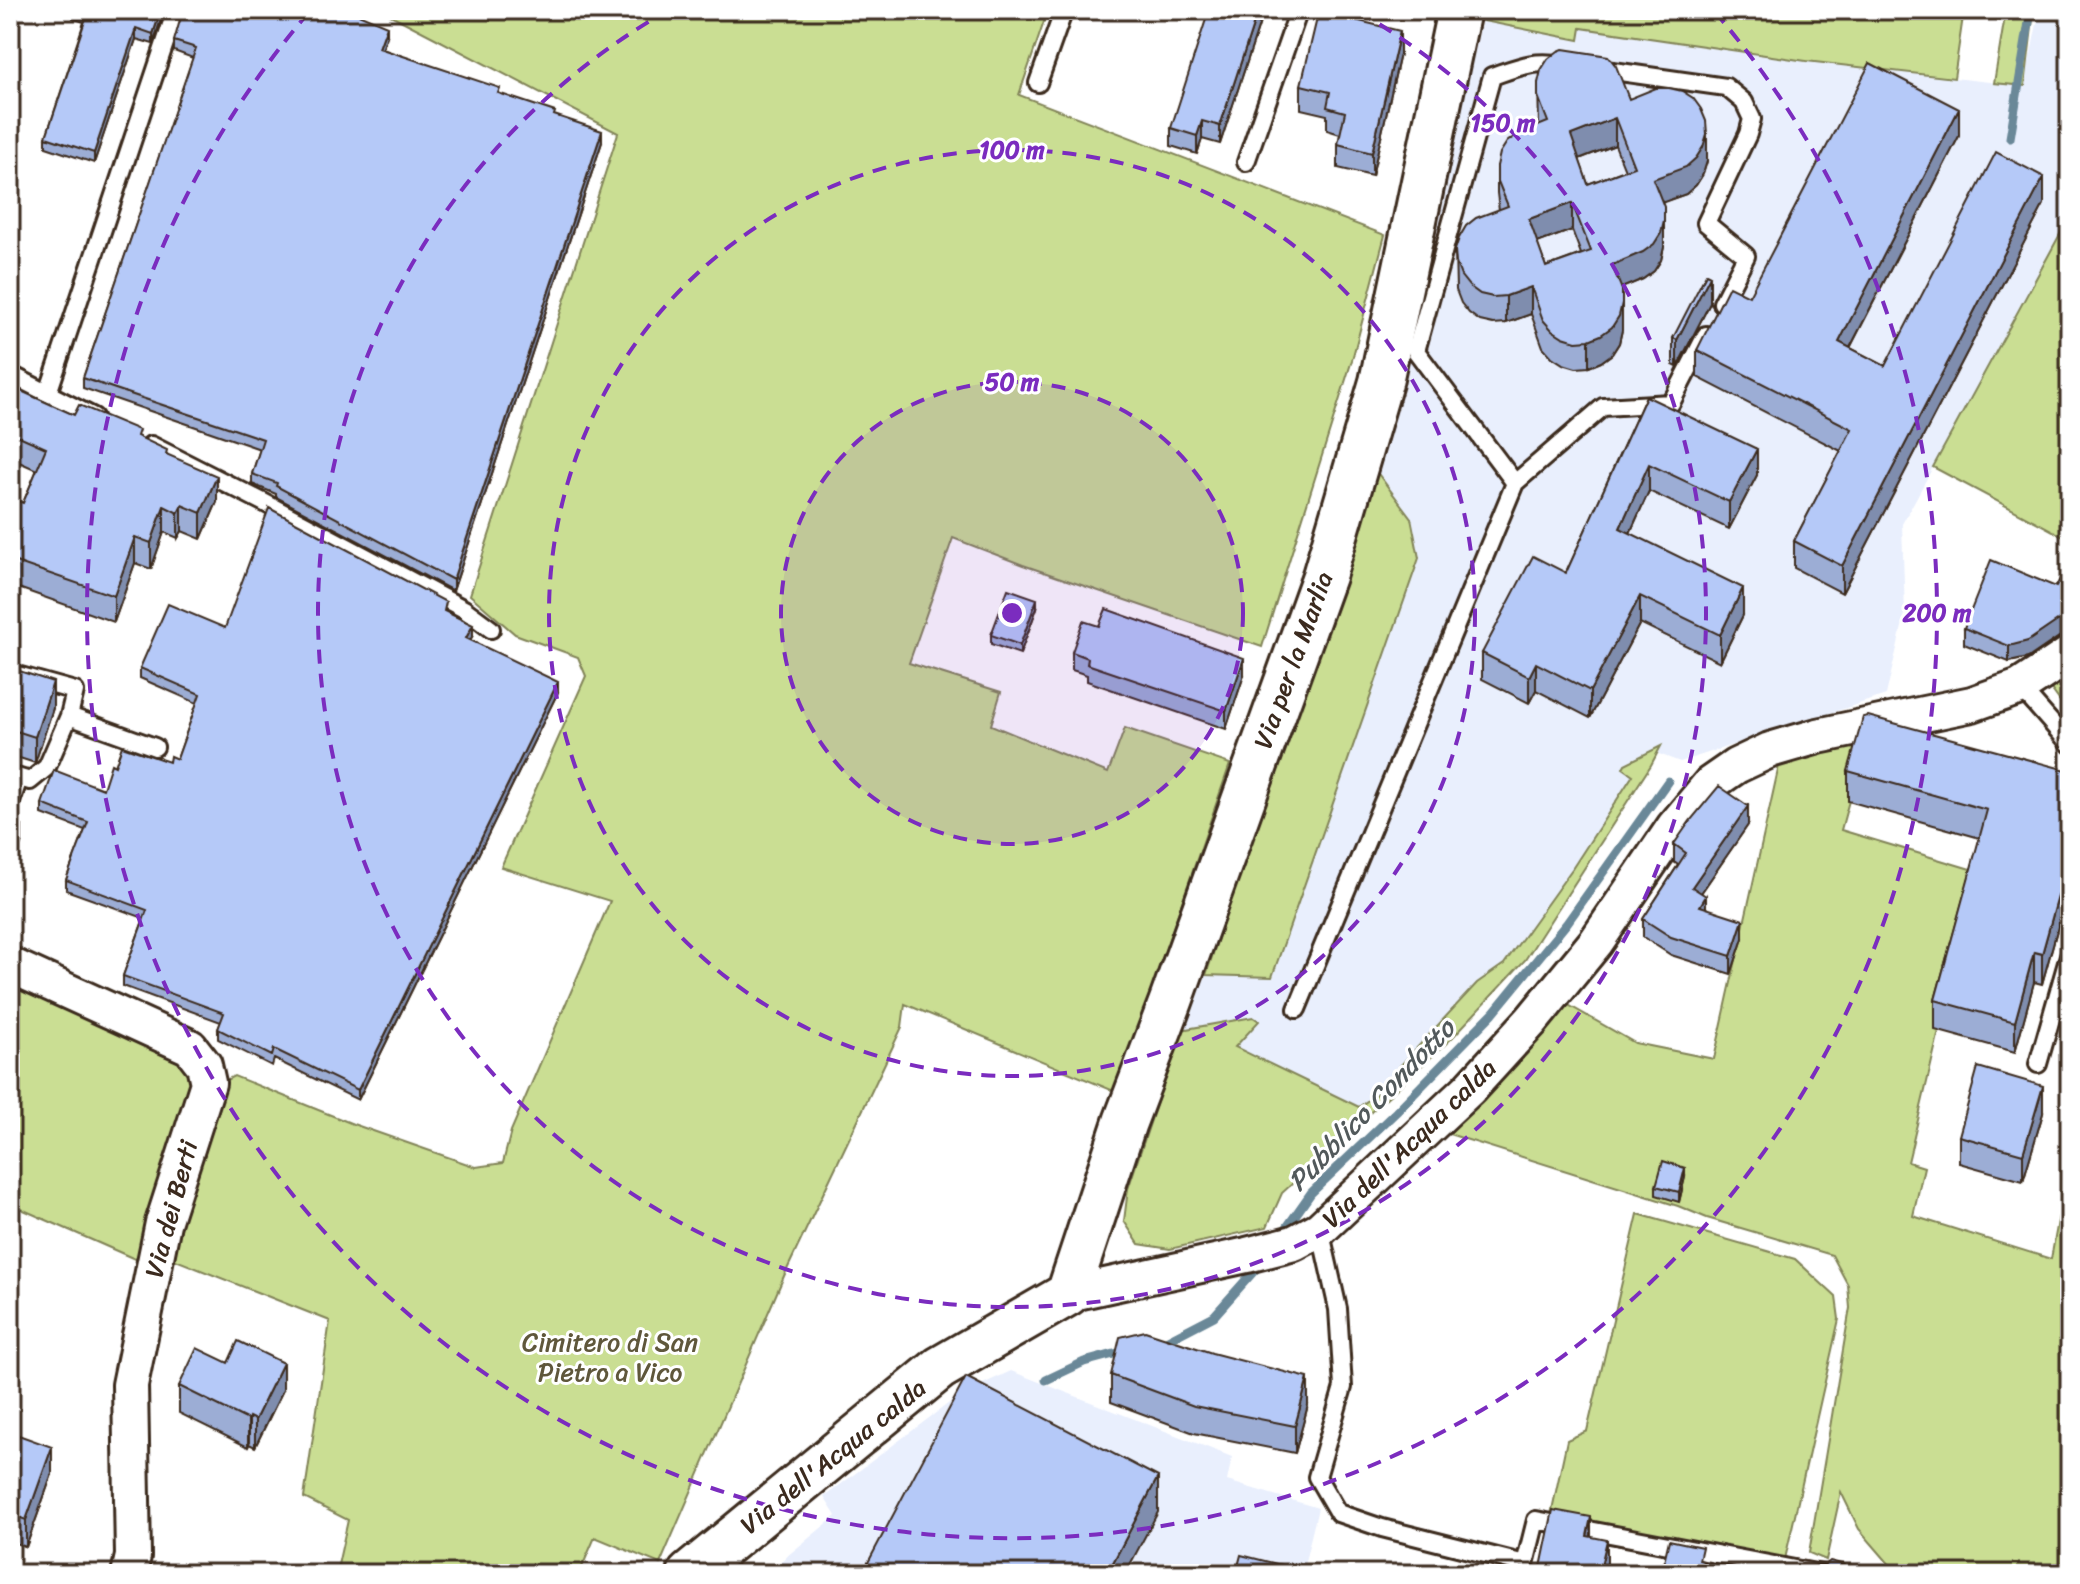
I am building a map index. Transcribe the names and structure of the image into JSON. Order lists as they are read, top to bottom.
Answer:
{
  "streets": {
    "street": ["Via per la Marlia", "Via dell'Acqua calda", "Via dei Berti"]
  },
  "crossings": [
    ["Via per la Marlia", "Via dell'Acqua calda"]
  ],
  "water": ["Pubblico Condotto"],
  "parks": ["Cimitero di San Pietro a Vico"],
  "rings": [
    "150 m",
    "100 m",
    "50 m",
    "200 m"
  ]
}
